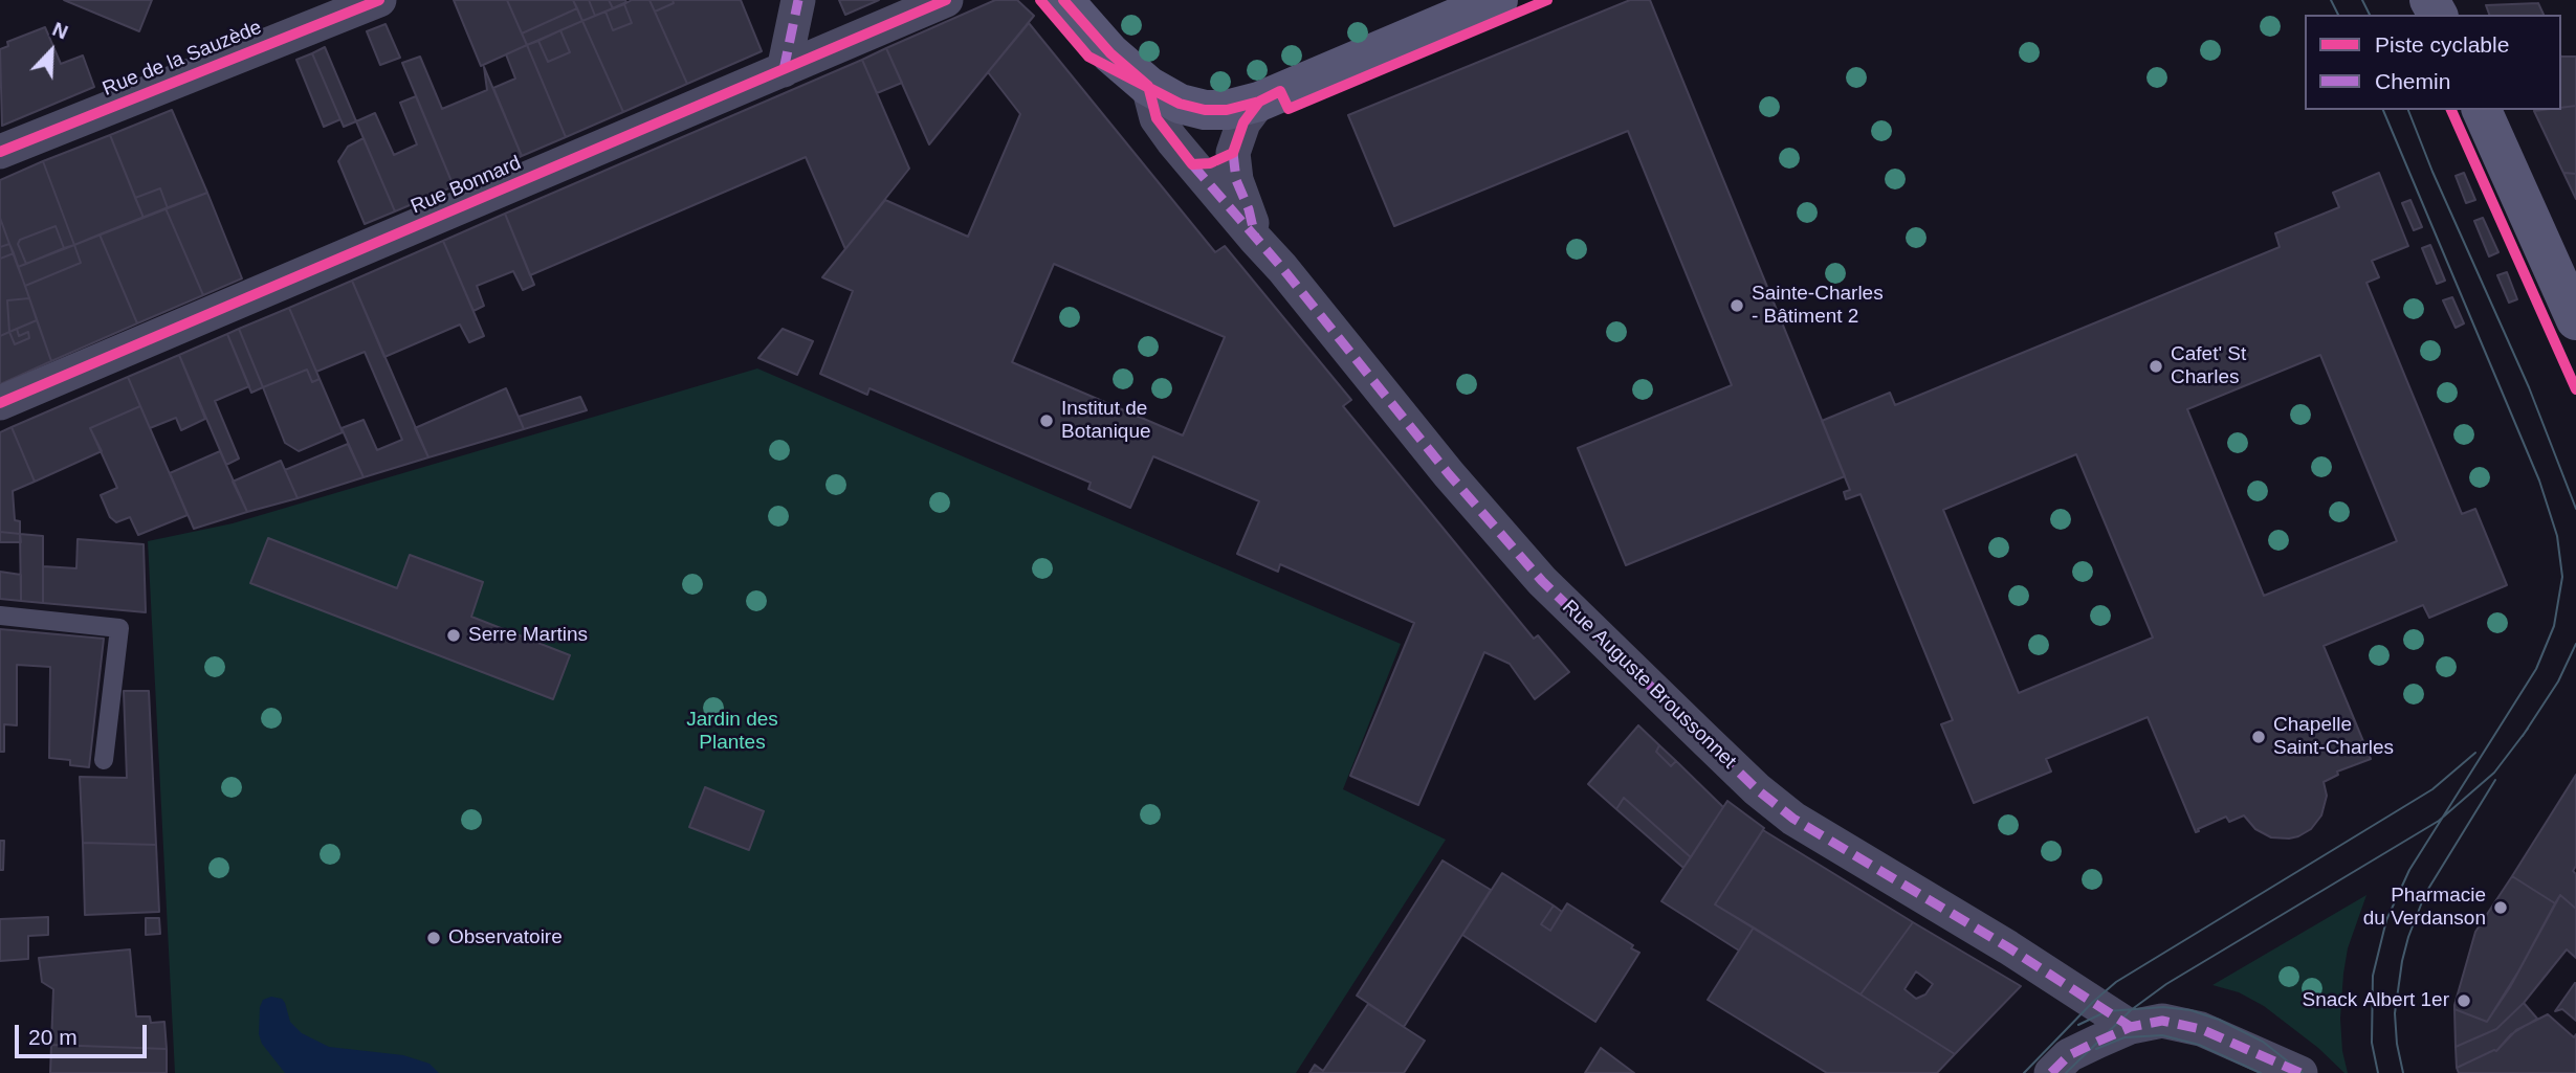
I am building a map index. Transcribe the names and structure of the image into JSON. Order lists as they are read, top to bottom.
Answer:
{
  "streets": {
    "street": ["Rue de la Sauzède", "Rue Bonnard", "Rue Auguste Broussonnet"]
  },
  "parks": ["Jardin des Plantes"],
  "places": [
    "Sainte-Charles - Bâtiment 2",
    "Cafet' St Charles",
    "Institut de Botanique",
    "Serre Martins",
    "Chapelle Saint-Charles",
    "Pharmacie du Verdanson",
    "Observatoire",
    "Snack Albert 1er"
  ],
  "legend": ["Piste cyclable", "Chemin"],
  "scale_bar": "20 m",
  "north": "top right"
}
